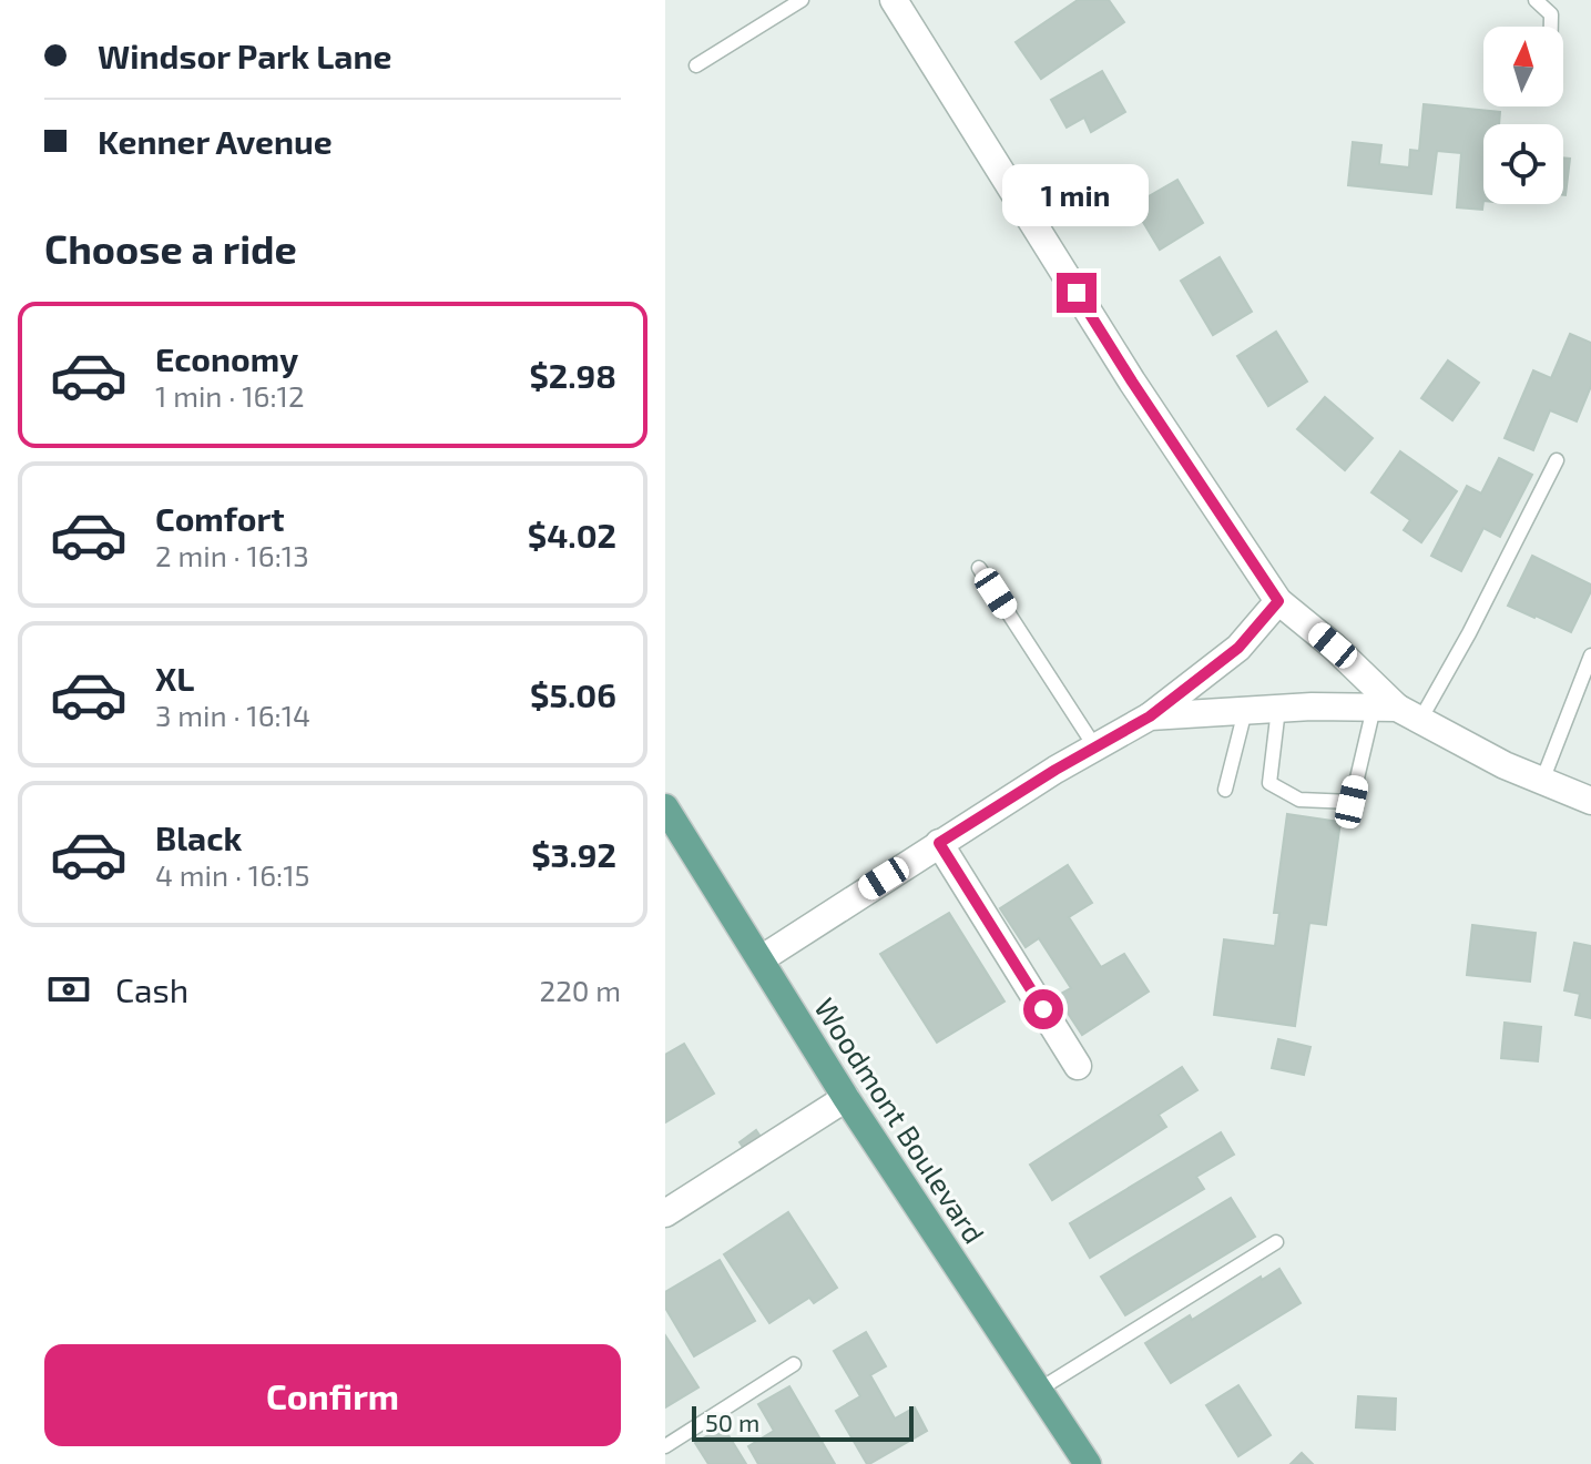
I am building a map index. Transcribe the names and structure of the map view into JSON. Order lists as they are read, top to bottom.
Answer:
{
  "streets": {
    "main road": ["Woodmont Boulevard"]
  },
  "scale_bar": "50 m",
  "north": "top",
  "page": {
    "banner": ["Windsor Park Lane", "Kenner Avenue"],
    "bubble": "1 min",
    "heading": "Choose a ride",
    "list": [
      {
        "name": "Economy",
        "note": "1 min · 16:12",
        "value": "$2.98"
      },
      {
        "name": "Comfort",
        "note": "2 min · 16:13",
        "value": "$4.02"
      },
      {
        "name": "XL",
        "note": "3 min · 16:14",
        "value": "$5.06"
      },
      {
        "name": "Black",
        "note": "4 min · 16:15",
        "value": "$3.92"
      }
    ],
    "pay": ["Cash", "220 m"],
    "buttons": "Confirm",
    "scale": "50 m"
  }
}
